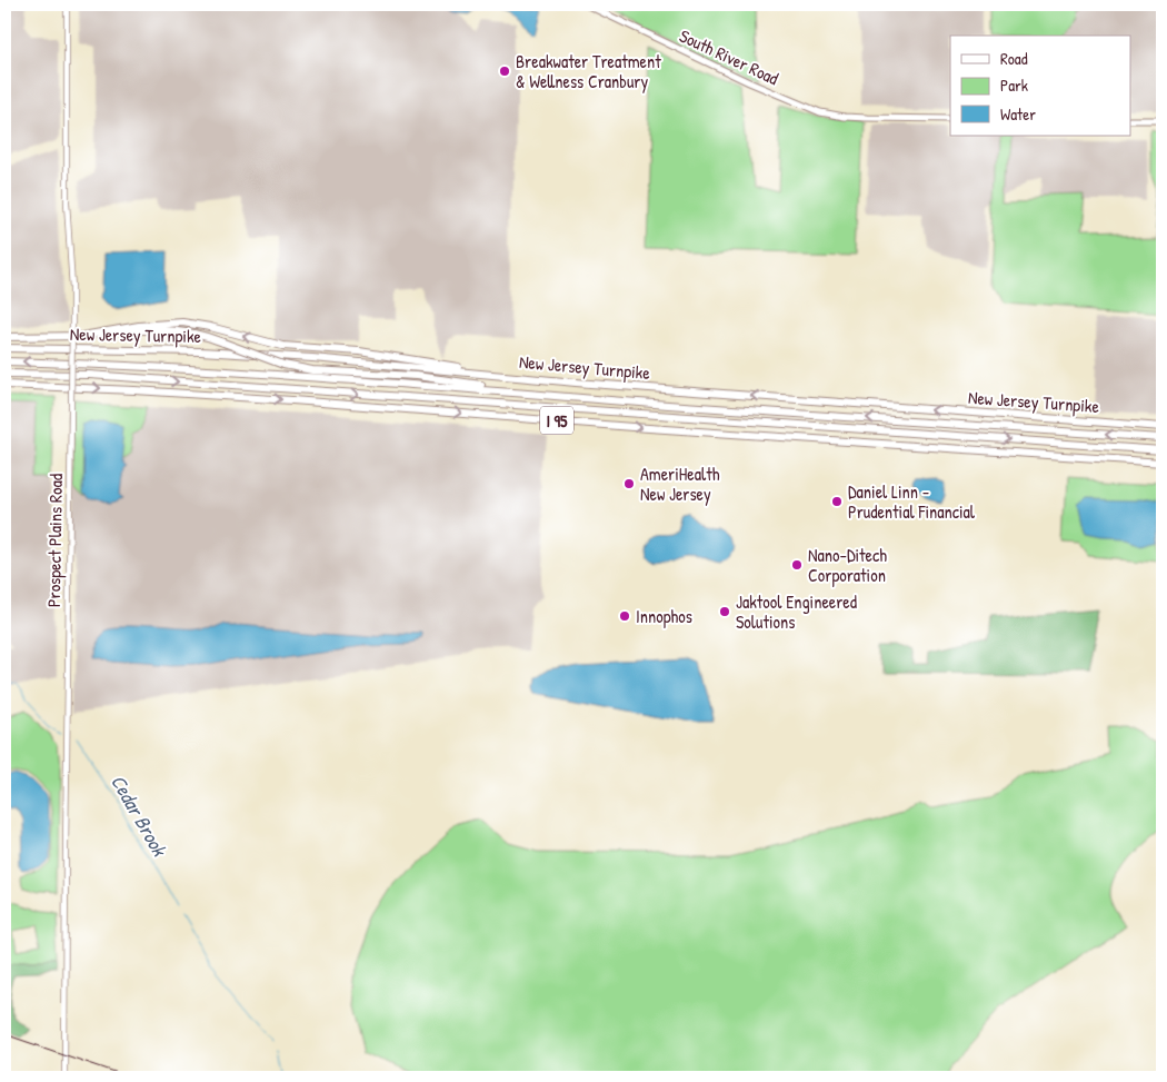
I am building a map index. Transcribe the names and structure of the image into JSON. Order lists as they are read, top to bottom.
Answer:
{
  "streets": {
    "highway": ["New Jersey Turnpike", "I 95"],
    "main road": ["South River Road"],
    "street": ["Prospect Plains Road"]
  },
  "water": ["Cedar Brook"],
  "places": [
    "Breakwater Treatment & Wellness Cranbury",
    "AmeriHealth New Jersey",
    "Daniel Linn - Prudential Financial",
    "Nano-Ditech Corporation",
    "Jaktool Engineered Solutions",
    "Innophos"
  ],
  "legend": ["Road", "Park", "Water"]
}
